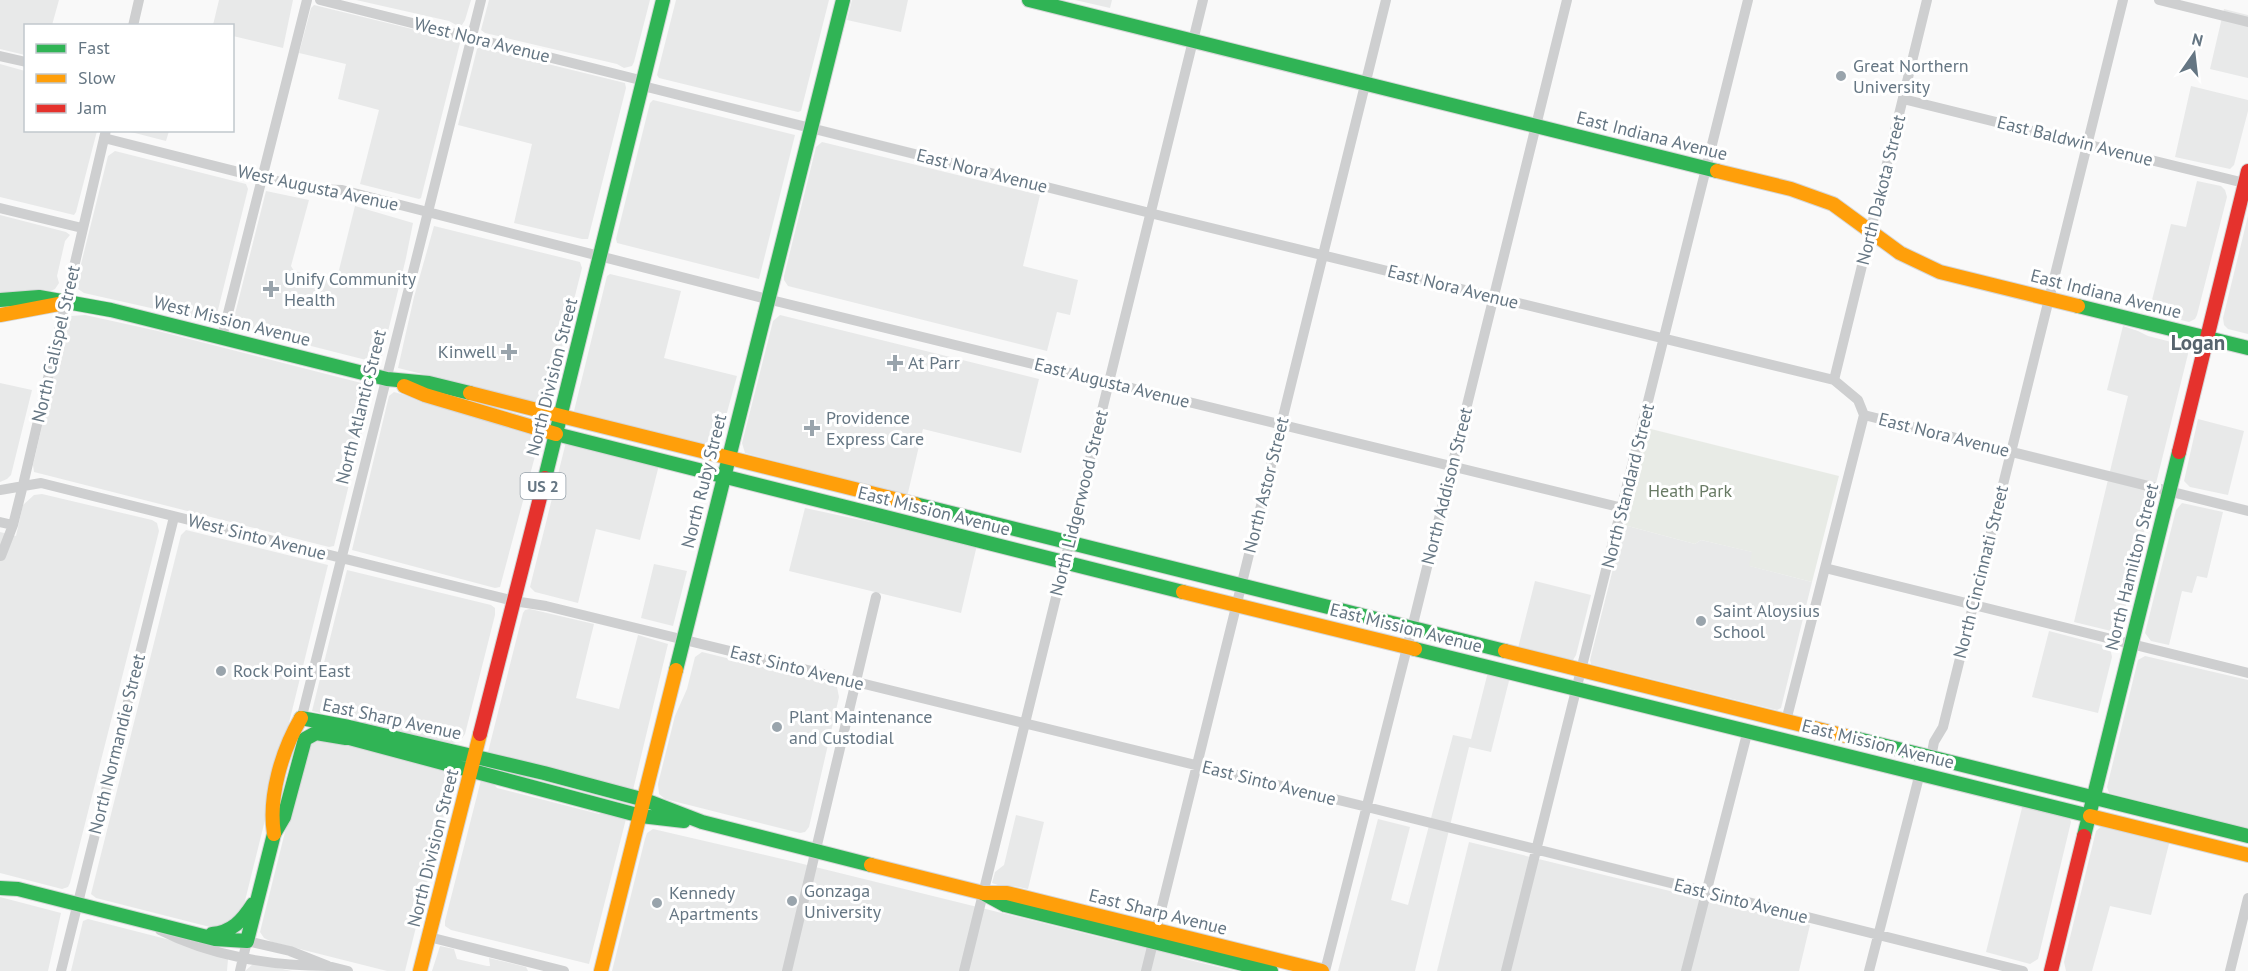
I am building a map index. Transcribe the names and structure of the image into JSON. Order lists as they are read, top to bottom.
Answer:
{
  "streets": {
    "main road": [
      "East Indiana Avenue",
      "West Mission Avenue",
      "North Division Street",
      "North Atlantic Street",
      "North Ruby Street",
      "US 2",
      "East Mission Avenue",
      "North Hamilton Street",
      "East Sharp Avenue"
    ],
    "street": [
      "West Nora Avenue",
      "East Baldwin Avenue",
      "East Nora Avenue",
      "West Augusta Avenue",
      "North Dakota Street",
      "North Calispel Street",
      "East Augusta Avenue",
      "North Astor Street",
      "North Addison Street",
      "North Standard Street",
      "North Lidgerwood Street",
      "West Sinto Avenue",
      "North Cincinnati Street",
      "East Sinto Avenue",
      "North Normandie Street"
    ]
  },
  "crossings": [
    ["West Nora Avenue", "East Nora Avenue"],
    ["West Nora Avenue", "North Division Street"],
    ["West Nora Avenue", "North Atlantic Street"],
    ["East Indiana Avenue", "North Dakota Street"],
    ["East Indiana Avenue", "North Astor Street"],
    ["East Indiana Avenue", "North Addison Street"],
    ["East Indiana Avenue", "North Standard Street"],
    ["East Indiana Avenue", "North Lidgerwood Street"],
    ["East Indiana Avenue", "North Hamilton Street"],
    ["East Indiana Avenue", "North Cincinnati Street"],
    ["East Baldwin Avenue", "North Dakota Street"],
    ["East Baldwin Avenue", "North Hamilton Street"],
    ["East Baldwin Avenue", "North Cincinnati Street"],
    ["East Nora Avenue", "North Dakota Street"],
    ["East Nora Avenue", "North Division Street"],
    ["East Nora Avenue", "North Ruby Street"],
    ["East Nora Avenue", "North Astor Street"],
    ["East Nora Avenue", "North Addison Street"],
    ["East Nora Avenue", "North Standard Street"],
    ["East Nora Avenue", "North Lidgerwood Street"],
    ["East Nora Avenue", "North Hamilton Street"],
    ["East Nora Avenue", "North Cincinnati Street"],
    ["West Augusta Avenue", "North Calispel Street"],
    ["West Augusta Avenue", "North Division Street"],
    ["West Augusta Avenue", "East Augusta Avenue"],
    ["West Augusta Avenue", "North Atlantic Street"],
    ["West Mission Avenue", "North Calispel Street"],
    ["West Mission Avenue", "North Division Street"],
    ["West Mission Avenue", "North Atlantic Street"],
    ["West Mission Avenue", "East Mission Avenue"],
    ["North Calispel Street", "West Sinto Avenue"],
    ["North Division Street", "East Augusta Avenue"],
    ["North Division Street", "East Mission Avenue"],
    ["North Division Street", "West Sinto Avenue"],
    ["North Division Street", "East Sinto Avenue"],
    ["North Division Street", "East Sharp Avenue"],
    ["East Augusta Avenue", "North Ruby Street"],
    ["East Augusta Avenue", "North Astor Street"],
    ["East Augusta Avenue", "North Addison Street"],
    ["East Augusta Avenue", "North Standard Street"],
    ["East Augusta Avenue", "North Lidgerwood Street"],
    ["North Atlantic Street", "West Sinto Avenue"],
    ["North Atlantic Street", "East Sharp Avenue"],
    ["North Ruby Street", "East Mission Avenue"],
    ["North Ruby Street", "East Sinto Avenue"],
    ["North Ruby Street", "East Sharp Avenue"],
    ["North Astor Street", "East Mission Avenue"],
    ["North Astor Street", "East Sinto Avenue"],
    ["North Astor Street", "East Sharp Avenue"],
    ["North Addison Street", "East Mission Avenue"],
    ["North Addison Street", "East Sinto Avenue"],
    ["North Addison Street", "East Sharp Avenue"],
    ["North Standard Street", "East Mission Avenue"],
    ["North Standard Street", "East Sinto Avenue"],
    ["North Lidgerwood Street", "East Mission Avenue"],
    ["North Lidgerwood Street", "East Sinto Avenue"],
    ["North Lidgerwood Street", "East Sharp Avenue"],
    ["East Mission Avenue", "North Hamilton Street"],
    ["East Mission Avenue", "North Cincinnati Street"],
    ["West Sinto Avenue", "East Sinto Avenue"],
    ["West Sinto Avenue", "North Normandie Street"]
  ],
  "districts": ["Logan"],
  "parks": ["Heath Park"],
  "places": {
    "other": [
      "Great Northern University",
      "Saint Aloysius School",
      "Rock Point East",
      "Plant Maintenance and Custodial",
      "Gonzaga University",
      "Kennedy Apartments"
    ],
    "health": [
      "Unify Community Health",
      "Kinwell",
      "At Parr",
      "Providence Express Care"
    ]
  },
  "legend": ["Fast", "Slow", "Jam"],
  "north": "top"
}
